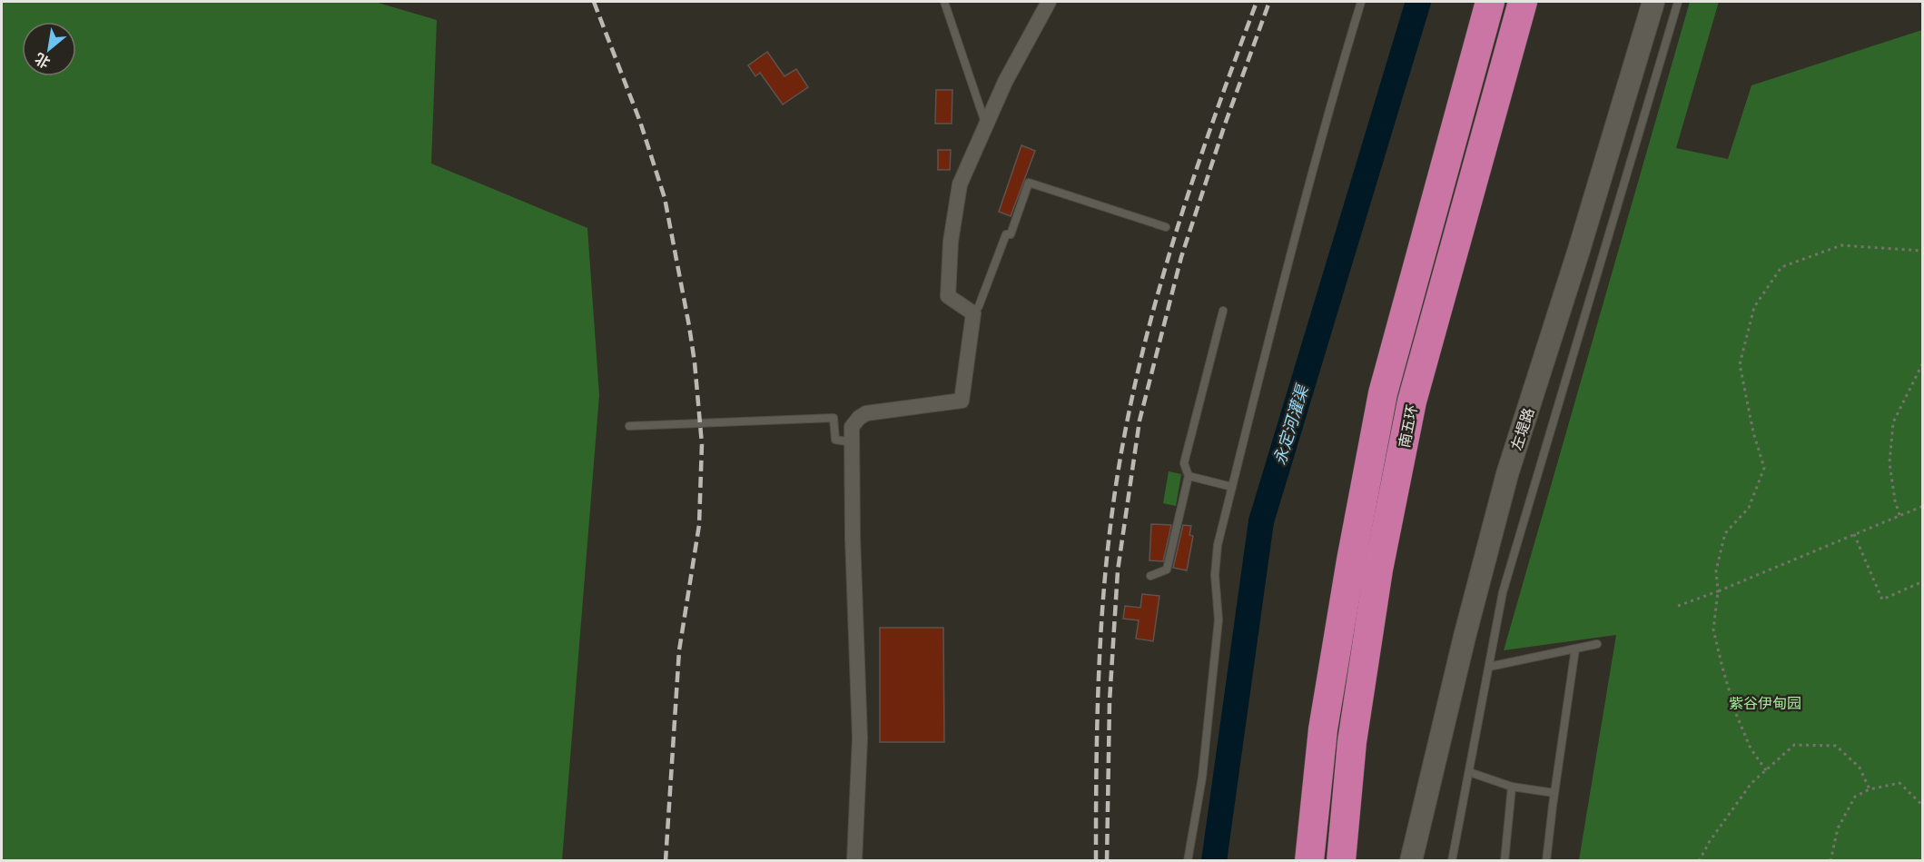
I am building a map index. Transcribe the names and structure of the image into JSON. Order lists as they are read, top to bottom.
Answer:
{
  "streets": {
    "highway": ["南五环"],
    "main road": ["左堤路"]
  },
  "water": ["永定河灌渠"],
  "parks": ["紫谷伊甸园"],
  "north": "bottom left"
}
